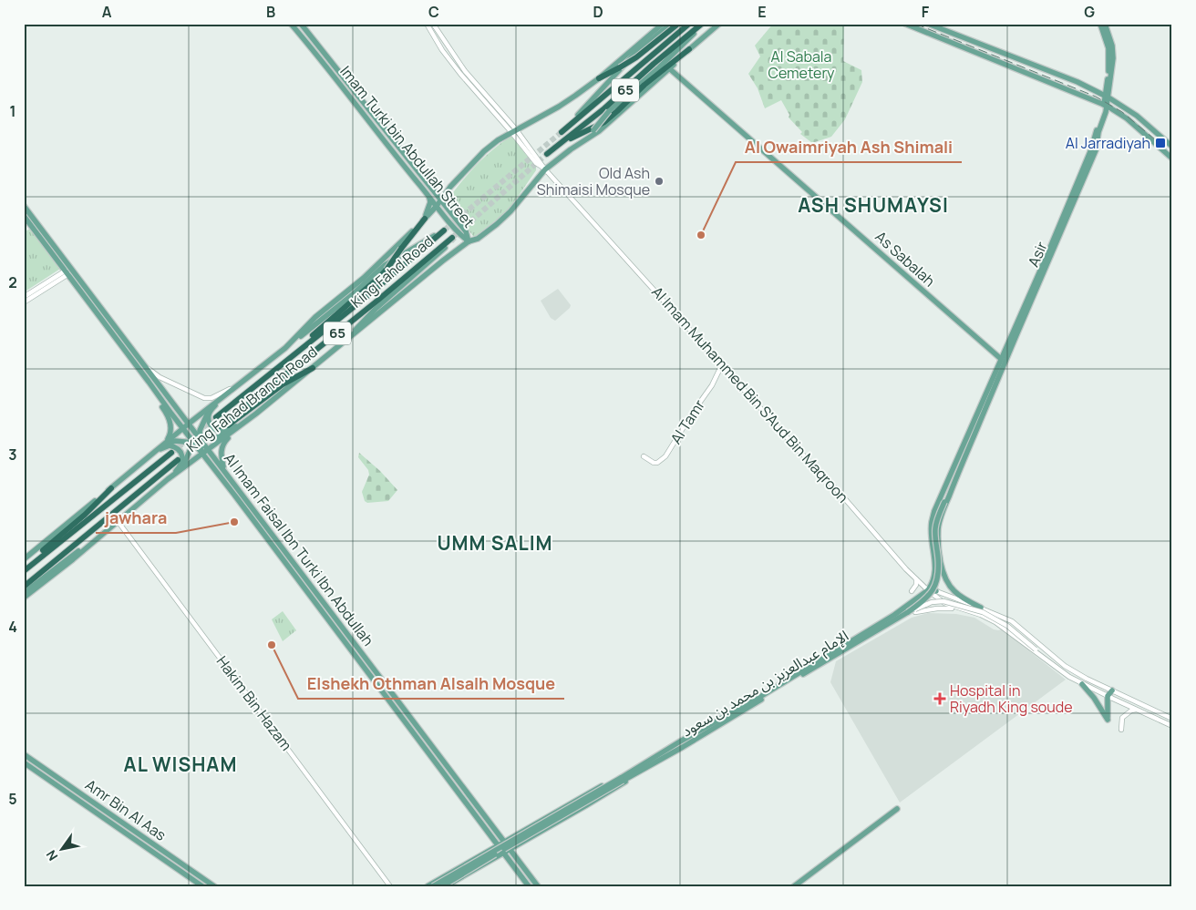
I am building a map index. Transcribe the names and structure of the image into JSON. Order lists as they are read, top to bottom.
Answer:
{
  "streets": {
    "highway": ["65", "King Fahd Road"],
    "main road": [
      "Imam Turki bin Abdullah Street",
      "Asir",
      "As Sabalah",
      "King Fahad Branch Road",
      "Al Imam Faisal Ibn Turki Ibn Abdullah",
      "الإمام عبدالعزيز بن محمد بن سعود",
      "Amr Bin Al Aas"
    ],
    "street": ["Al Imam Muhammed Bin S'Aud Bin Maqroon", "Al Tamr", "Hakim Bin Hazam"]
  },
  "crossings": [
    ["65", "King Fahad Branch Road"],
    ["Imam Turki bin Abdullah Street", "King Fahad Branch Road"],
    ["Asir", "As Sabalah"],
    ["Asir", "Al Imam Muhammed Bin S'Aud Bin Maqroon"],
    ["Asir", "الإمام عبدالعزيز بن محمد بن سعود"],
    ["As Sabalah", "King Fahad Branch Road"],
    ["Al Imam Muhammed Bin S'Aud Bin Maqroon", "King Fahad Branch Road"],
    ["Al Imam Muhammed Bin S'Aud Bin Maqroon", "Al Tamr"],
    ["Al Imam Muhammed Bin S'Aud Bin Maqroon", "الإمام عبدالعزيز بن محمد بن سعود"],
    ["King Fahad Branch Road", "Al Imam Faisal Ibn Turki Ibn Abdullah"],
    ["King Fahad Branch Road", "Hakim Bin Hazam"],
    ["Al Imam Faisal Ibn Turki Ibn Abdullah", "الإمام عبدالعزيز بن محمد بن سعود"]
  ],
  "districts": ["ASH SHUMAYSI", "UMM SALIM", "AL WISHAM"],
  "parks": ["Al Sabala Cemetery"],
  "places": {
    "transit": ["Al Jarradiyah"],
    "other": [
      "Old Ash Shimaisi Mosque",
      "Al Owaimriyah Ash Shimali",
      "jawhara",
      "Elshekh Othman Alsalh Mosque"
    ],
    "health": ["Hospital in Riyadh King soude"]
  },
  "north": "bottom left",
  "grid": {
    "columns": [
      "A",
      "B",
      "C",
      "D",
      "E",
      "F",
      "G"
    ],
    "rows": [
      "1",
      "2",
      "3",
      "4",
      "5"
    ]
  }
}
